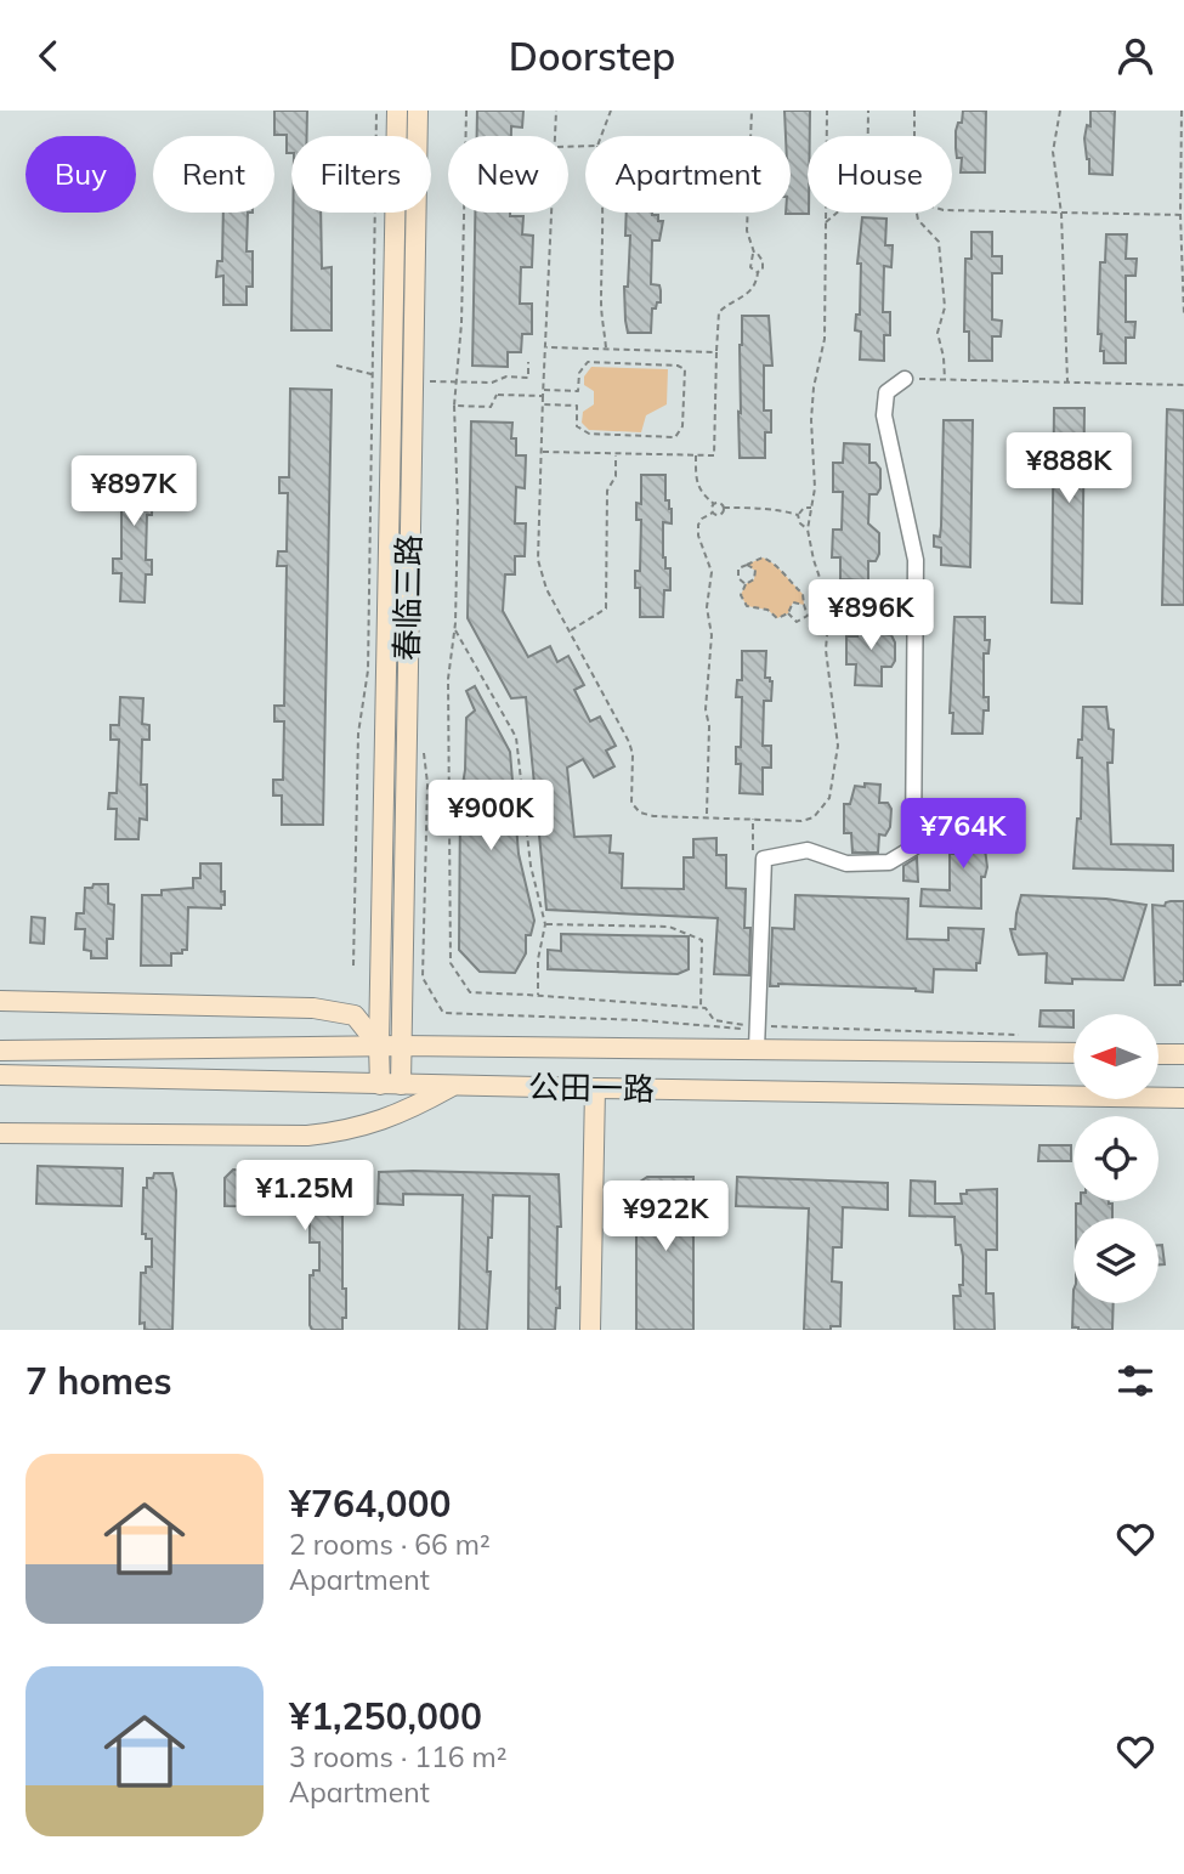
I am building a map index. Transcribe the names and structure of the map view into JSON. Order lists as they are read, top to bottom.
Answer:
{
  "streets": {
    "street": ["春临三路", "公田一路"]
  },
  "crossings": [
    ["春临三路", "公田一路"]
  ],
  "north": "left",
  "page": {
    "header": "Doorstep",
    "chip": [
      "Buy",
      "Rent",
      "Filters",
      "New",
      "Apartment",
      "House"
    ],
    "price": [
      "¥888K",
      "¥897K",
      "¥896K",
      "¥900K",
      "¥764K",
      "¥1.25M",
      "¥922K"
    ],
    "heading": "7 homes",
    "list": [
      {
        "name": "¥764,000",
        "note": "2 rooms · 66 m² · Apartment"
      },
      {
        "name": "¥1,250,000",
        "note": "3 rooms · 116 m² · Apartment"
      }
    ]
  }
}
